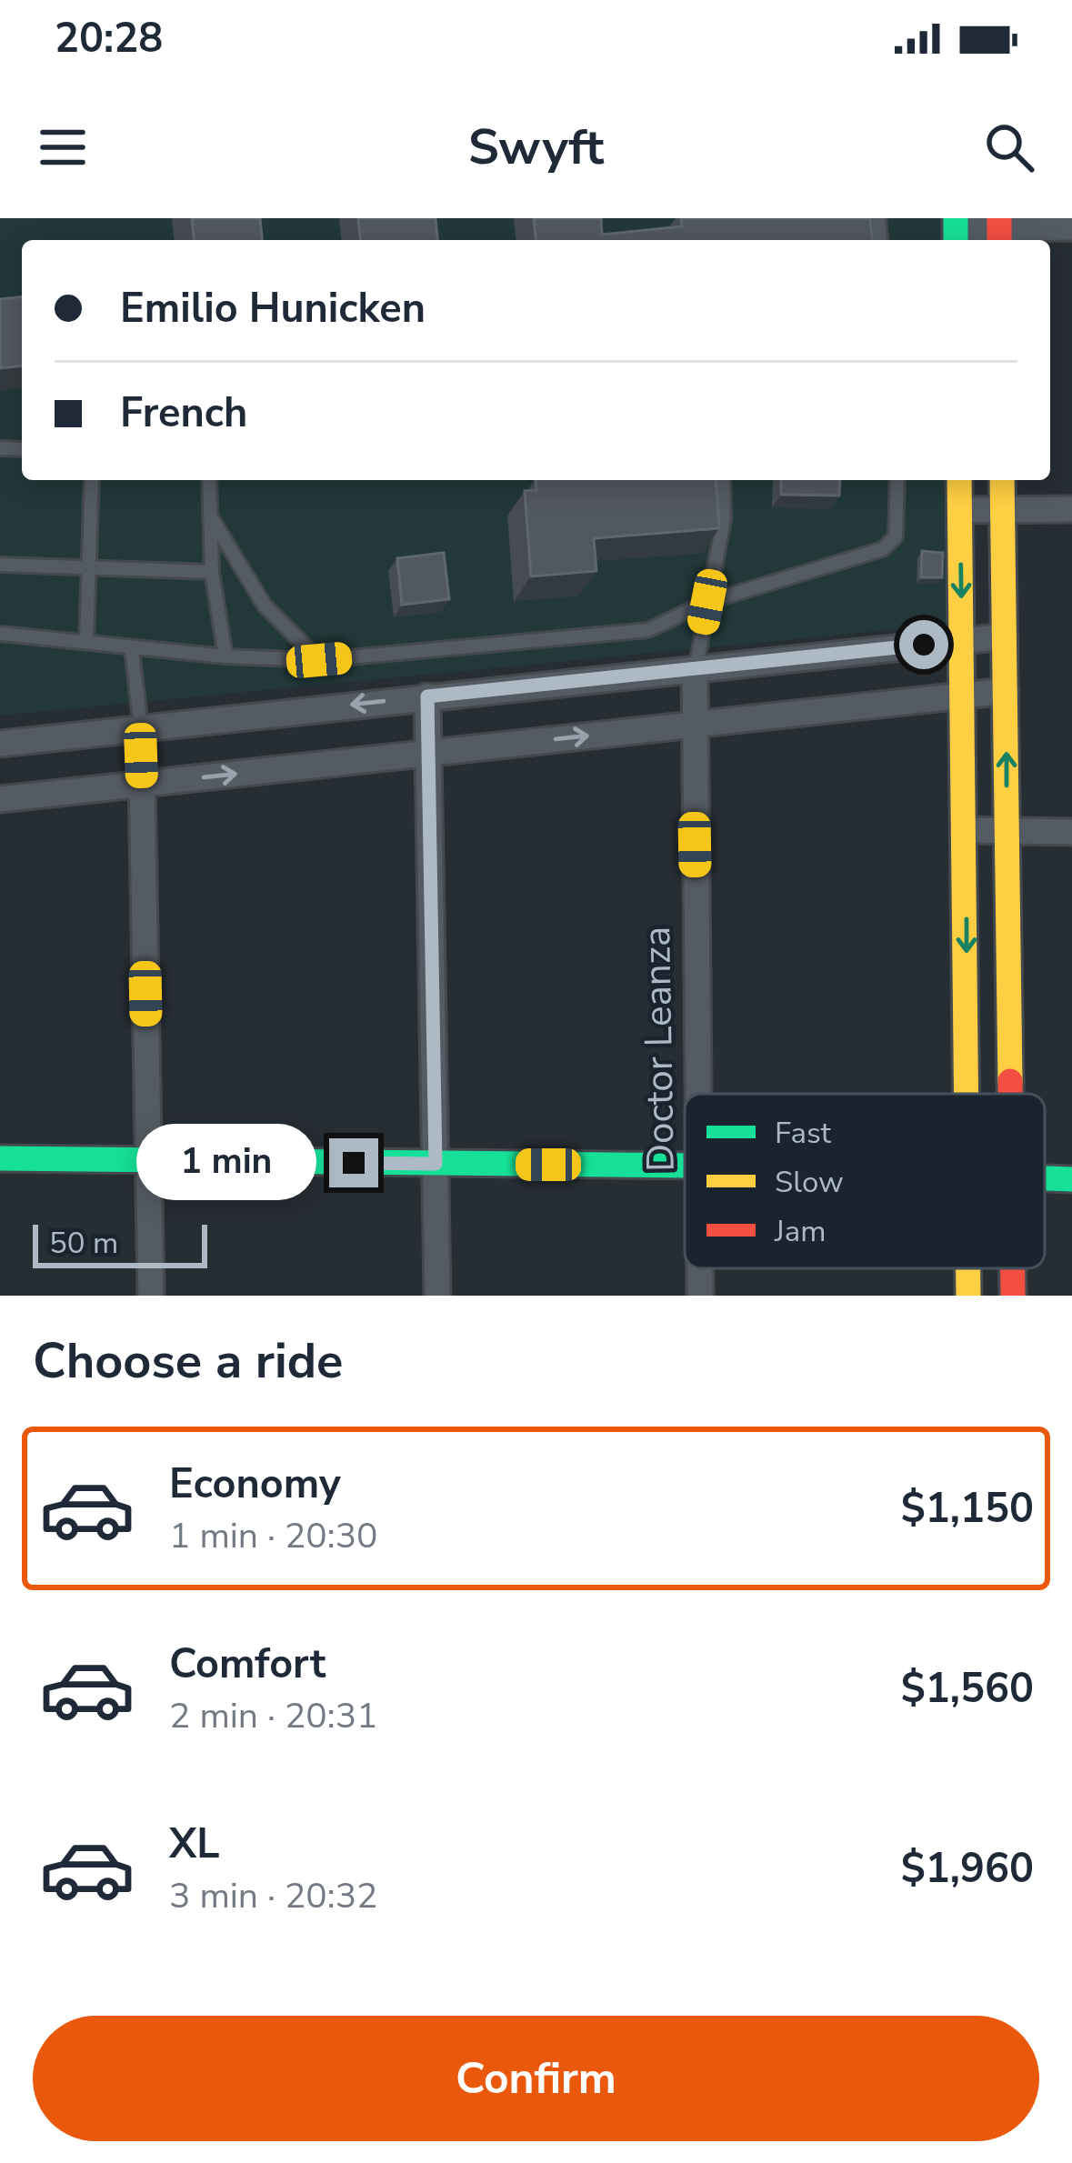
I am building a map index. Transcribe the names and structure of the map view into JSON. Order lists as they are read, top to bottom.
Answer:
{
  "streets": {
    "street": ["Doctor Leanza"]
  },
  "legend": ["Fast", "Slow", "Jam"],
  "scale_bar": "50 m",
  "page": {
    "status": "20:28",
    "header": "Swyft",
    "banner": ["Emilio Hunicken", "French"],
    "bubble": "1 min",
    "scale": "50 m",
    "heading": "Choose a ride",
    "list": [
      {
        "name": "Economy",
        "note": "1 min · 20:30",
        "value": "$1,150"
      },
      {
        "name": "Comfort",
        "note": "2 min · 20:31",
        "value": "$1,560"
      },
      {
        "name": "XL",
        "note": "3 min · 20:32",
        "value": "$1,960"
      }
    ],
    "buttons": "Confirm"
  }
}
